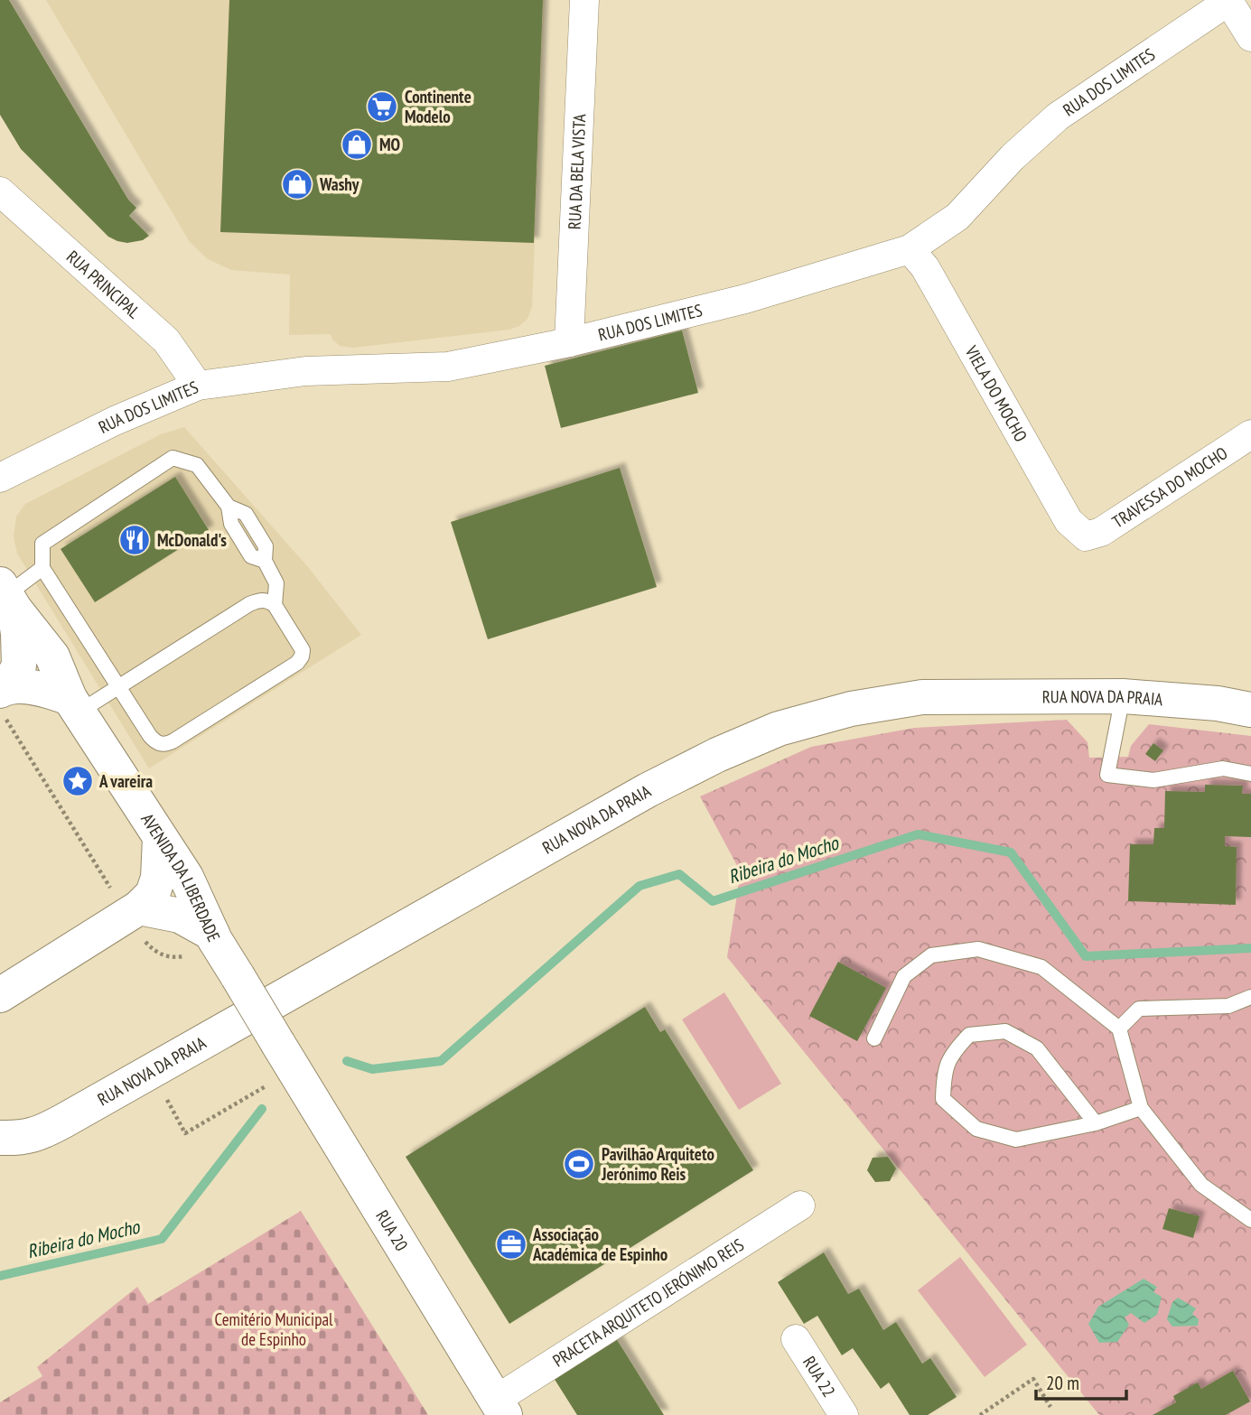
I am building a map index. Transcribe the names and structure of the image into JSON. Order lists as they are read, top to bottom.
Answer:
{
  "streets": {
    "street": [
      "RUA DOS LIMITES",
      "RUA DA BELA VISTA",
      "RUA PRINCIPAL",
      "VIELA DO MOCHO",
      "TRAVESSA DO MOCHO",
      "RUA NOVA DA PRAIA",
      "AVENIDA DA LIBERDADE",
      "RUA 20",
      "PRACETA ARQUITETO JERÓNIMO REIS",
      "RUA 22"
    ]
  },
  "crossings": [
    ["RUA DOS LIMITES", "RUA DA BELA VISTA"],
    ["RUA DOS LIMITES", "RUA PRINCIPAL"],
    ["RUA DOS LIMITES", "VIELA DO MOCHO"],
    ["VIELA DO MOCHO", "TRAVESSA DO MOCHO"],
    ["AVENIDA DA LIBERDADE", "RUA 20"],
    ["RUA 20", "PRACETA ARQUITETO JERÓNIMO REIS"]
  ],
  "water": ["Ribeira do Mocho"],
  "parks": ["Cemitério Municipal de Espinho"],
  "places": {
    "supermarket": ["Continente Modelo"],
    "shop": ["MO", "Washy"],
    "restaurant": ["McDonald's"],
    "place": ["A vareira"],
    "sports": ["Pavilhão Arquiteto Jerónimo Reis"],
    "office": ["Associação Académica de Espinho"]
  },
  "scale_bar": "20 m"
}
